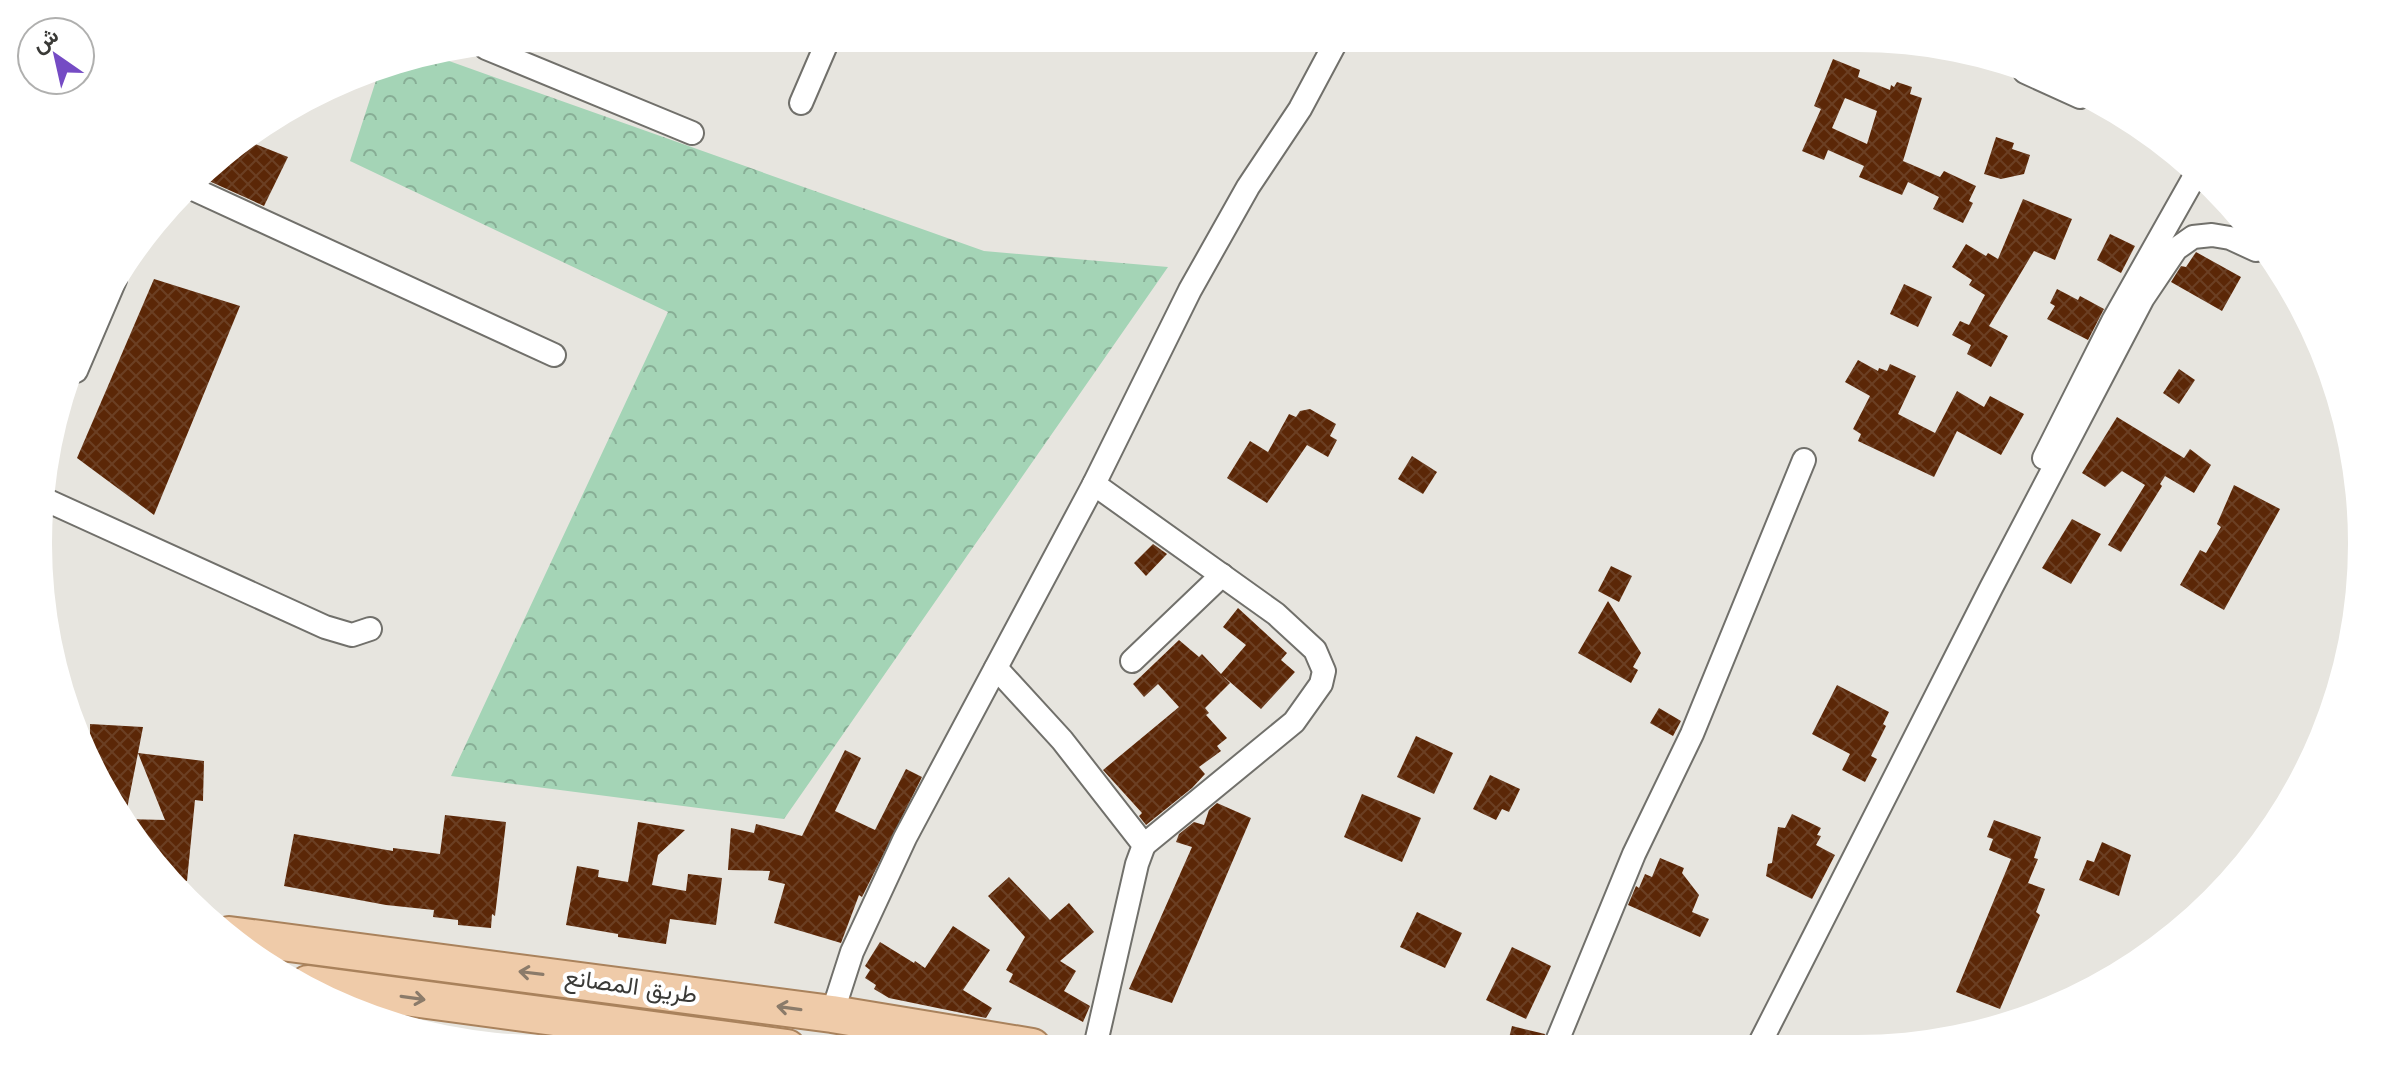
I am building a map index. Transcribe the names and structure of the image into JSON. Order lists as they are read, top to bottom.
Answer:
{
  "streets": {
    "main road": ["طريق المصانع"]
  },
  "north": "top left"
}
